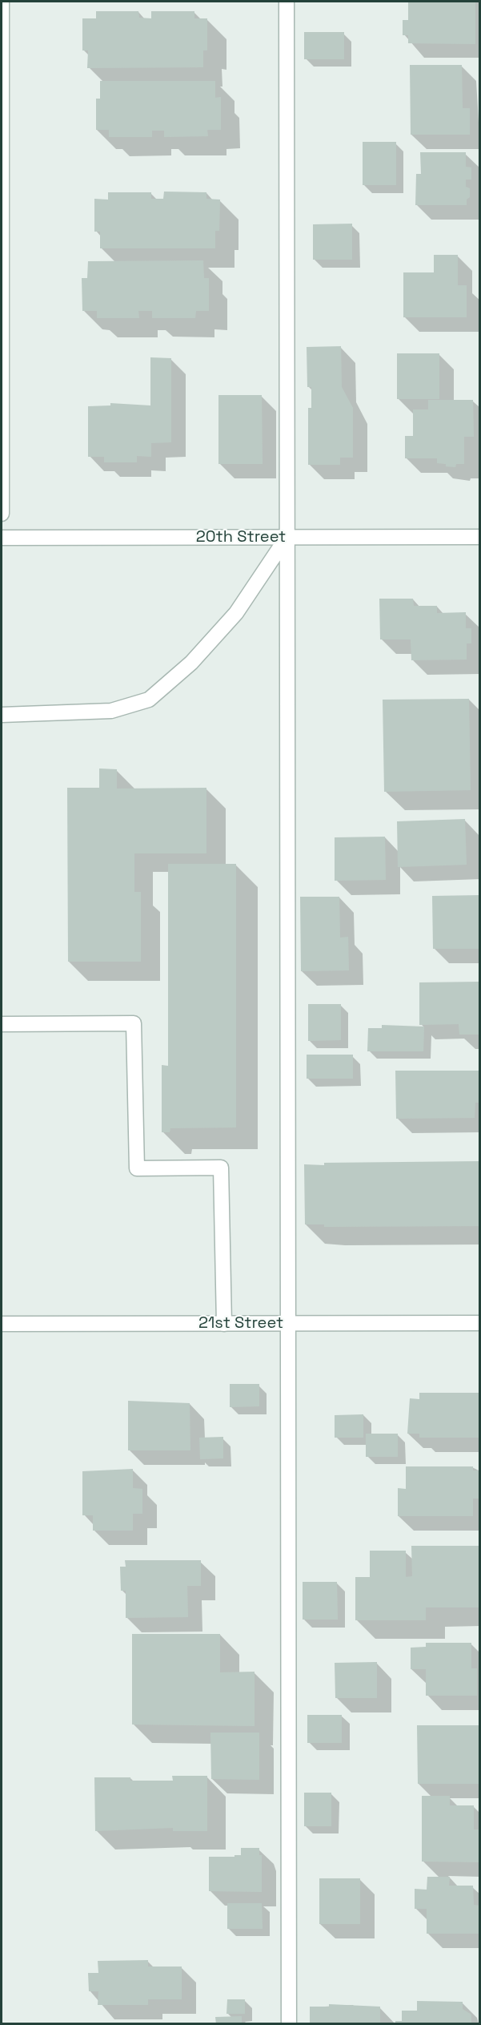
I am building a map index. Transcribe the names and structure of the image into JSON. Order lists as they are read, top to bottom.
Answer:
{
  "streets": {
    "street": ["20th Street", "21st Street"]
  }
}
